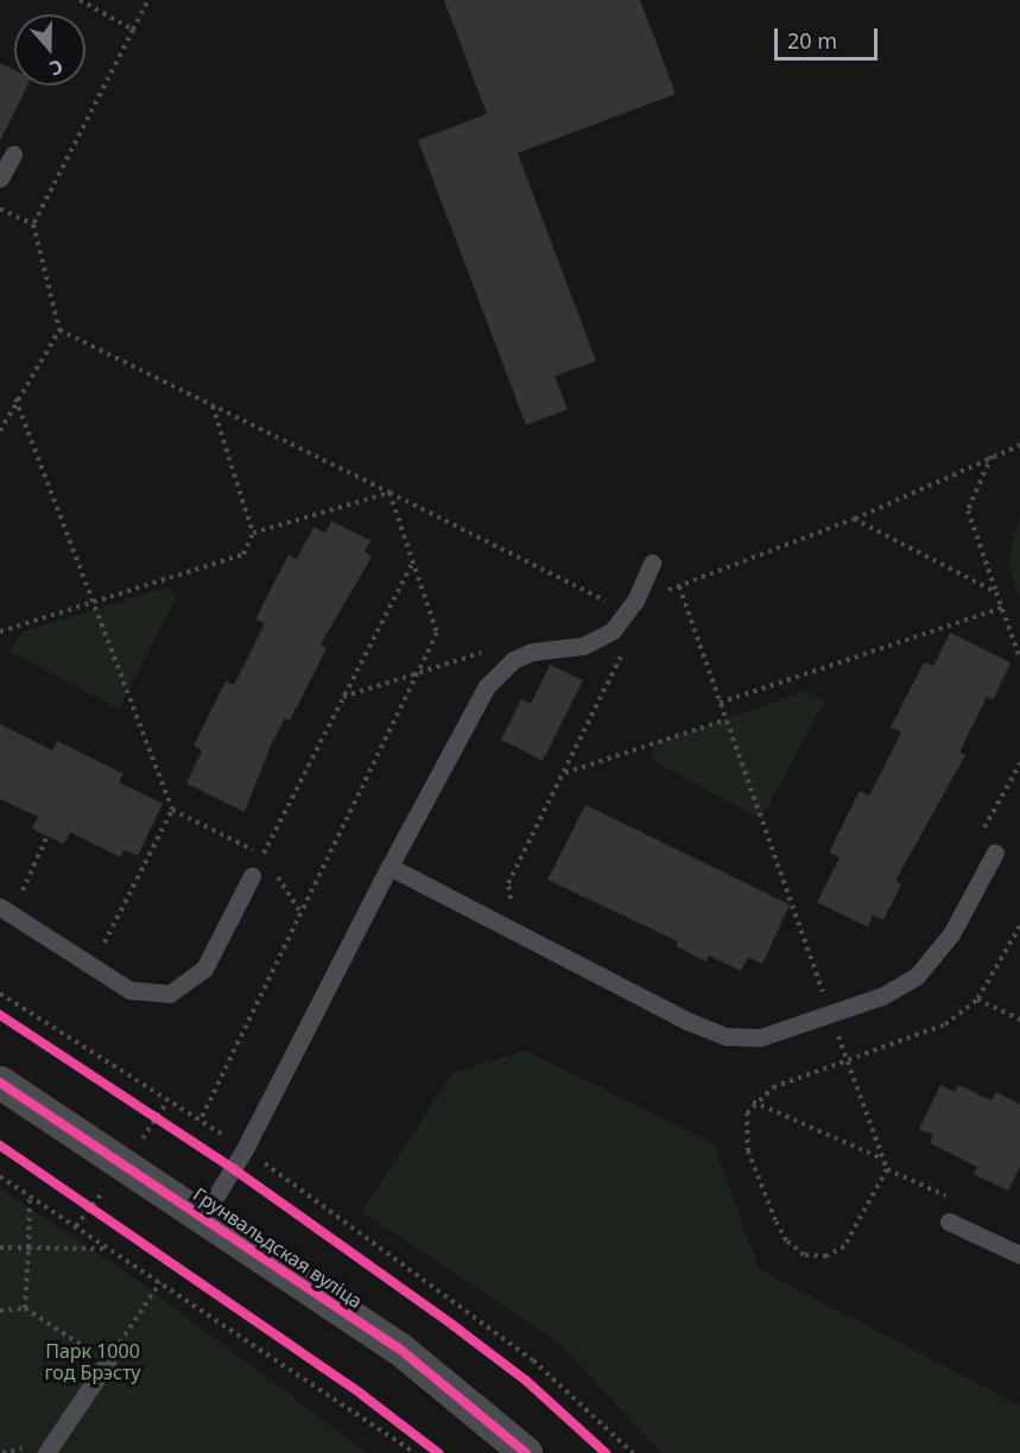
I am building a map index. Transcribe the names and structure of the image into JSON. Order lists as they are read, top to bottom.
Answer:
{
  "streets": {
    "street": ["Грунвальдская вуліца"]
  },
  "parks": ["Парк 1000 год Брэсту"],
  "scale_bar": "20 m",
  "north": "bottom"
}
